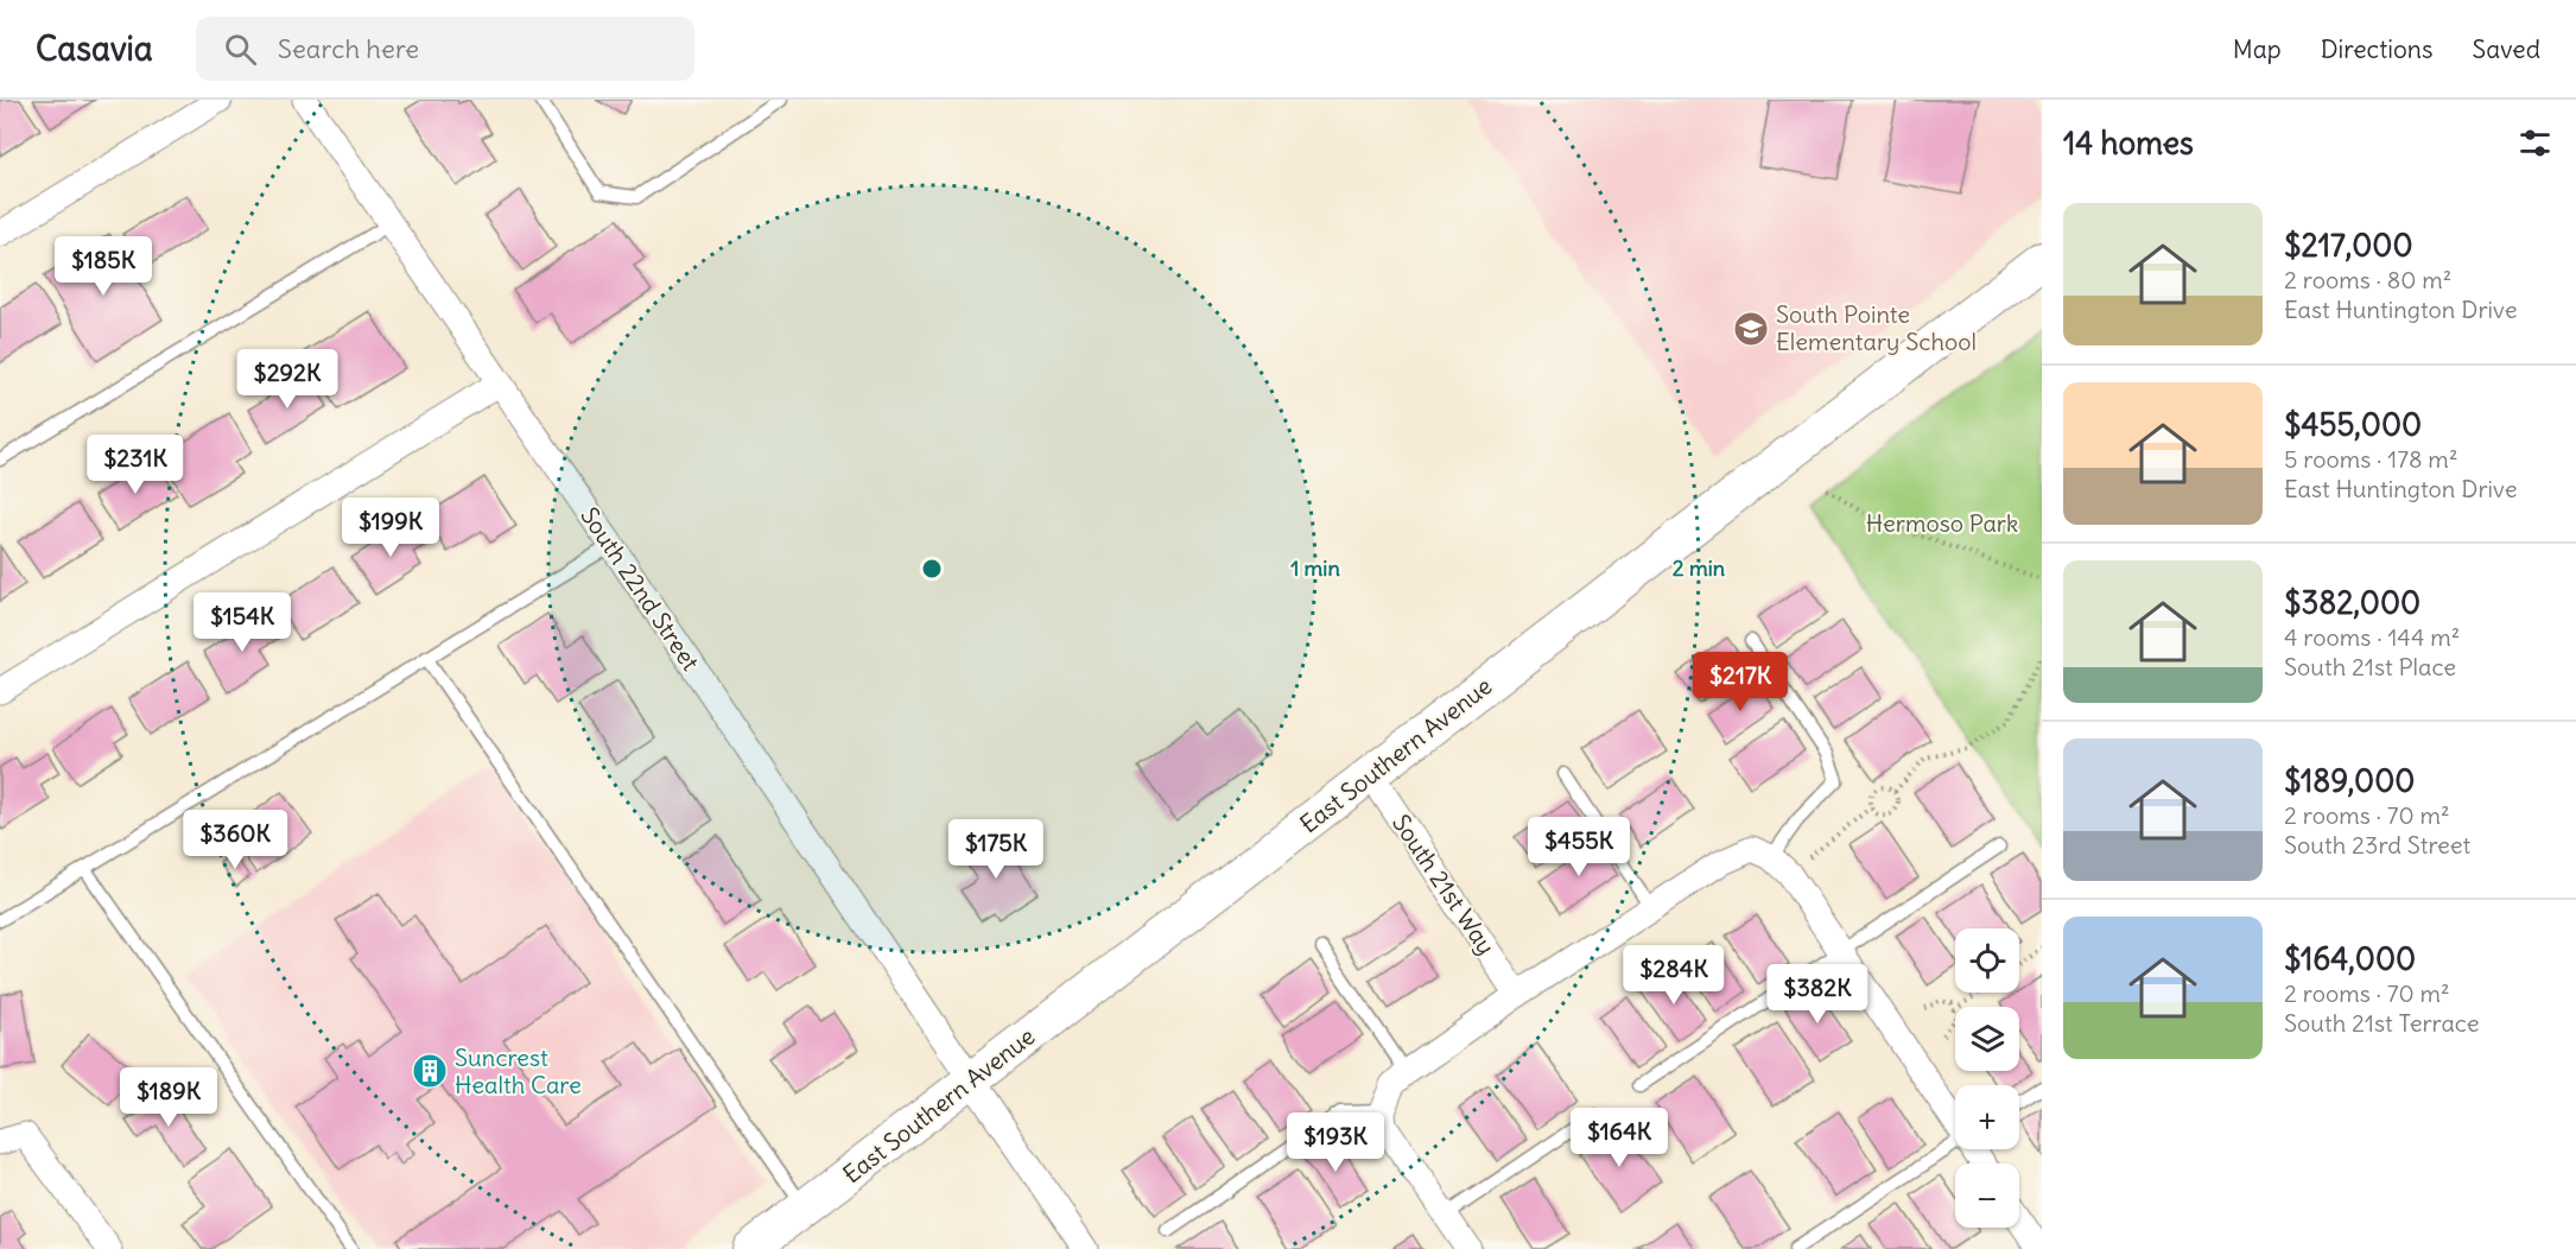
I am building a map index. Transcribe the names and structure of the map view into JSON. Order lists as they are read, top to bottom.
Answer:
{
  "streets": {
    "main road": ["East Southern Avenue"],
    "street": ["South 22nd Street", "South 21st Way"]
  },
  "crossings": [
    ["South 22nd Street", "East Southern Avenue"],
    ["East Southern Avenue", "South 21st Way"]
  ],
  "parks": ["Hermoso Park"],
  "places": {
    "school or university": ["South Pointe Elementary School"],
    "building": ["Suncrest Health Care"]
  },
  "page": {
    "header": "Casavia",
    "search": "Search here",
    "nav": ["Map", "Directions", "Saved"],
    "heading": "14 homes",
    "list": [
      {
        "name": "$217,000",
        "note": "2 rooms · 80 m² · East Huntington Drive"
      },
      {
        "name": "$455,000",
        "note": "5 rooms · 178 m² · East Huntington Drive"
      },
      {
        "name": "$382,000",
        "note": "4 rooms · 144 m² · South 21st Place"
      },
      {
        "name": "$189,000",
        "note": "2 rooms · 70 m² · South 23rd Street"
      },
      {
        "name": "$164,000",
        "note": "2 rooms · 70 m² · South 21st Terrace"
      }
    ],
    "price": [
      "$185K",
      "$292K",
      "$231K",
      "$199K",
      "$154K",
      "$217K",
      "$360K",
      "$455K",
      "$175K",
      "$284K",
      "$382K",
      "$189K",
      "$164K",
      "$193K"
    ],
    "map_buttons": ["+", "−"]
  },
  "rings": ["1 min", "2 min"]
}
